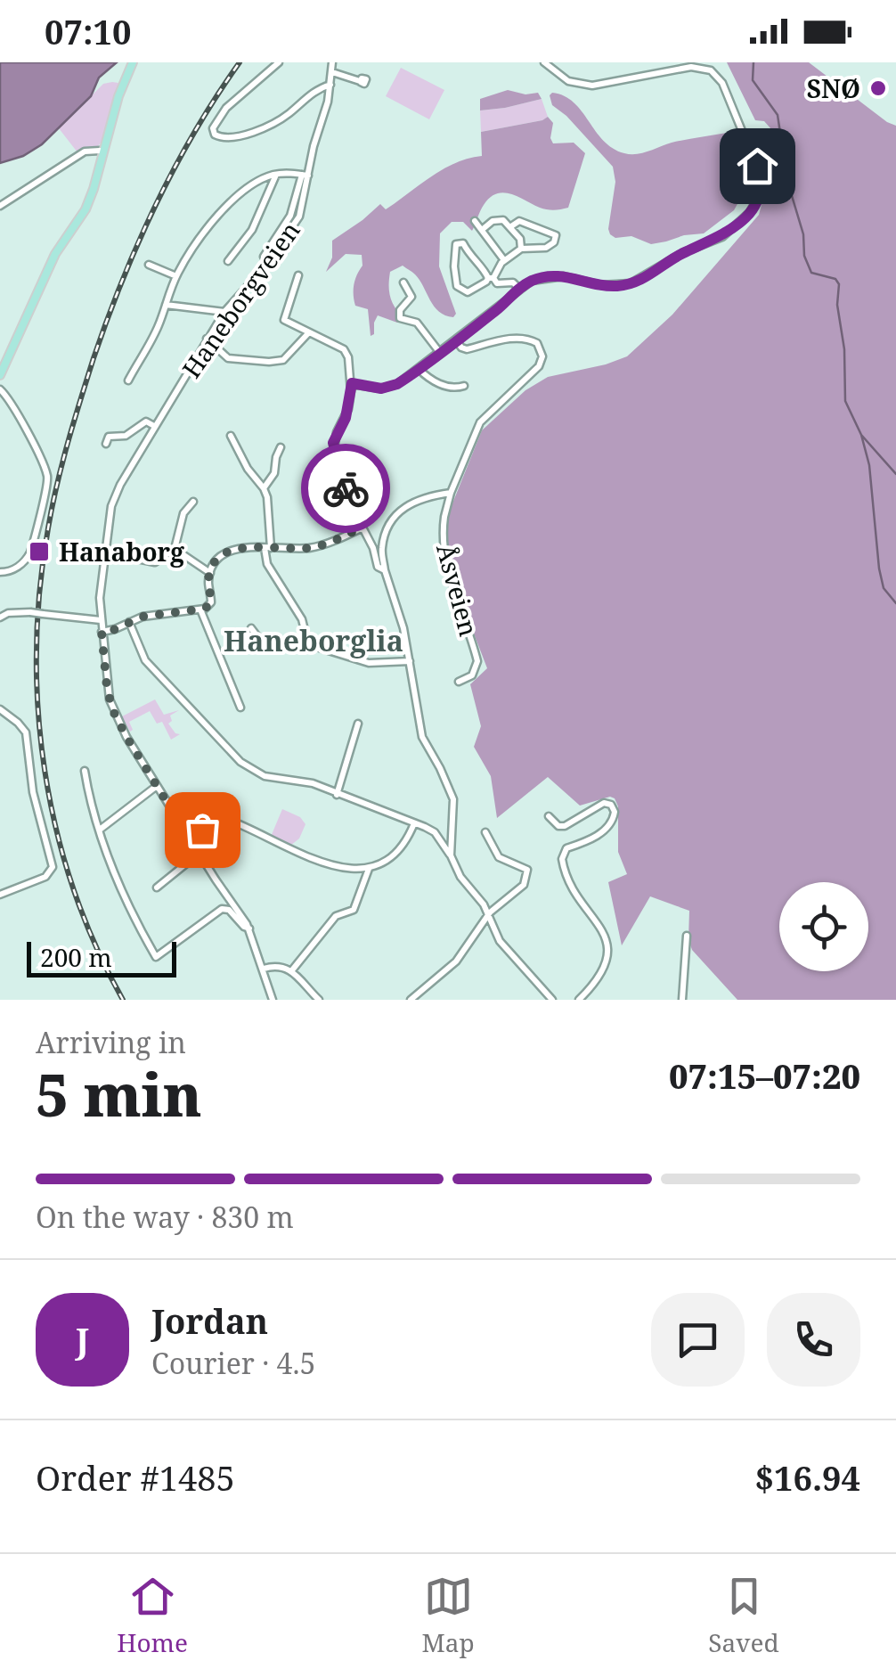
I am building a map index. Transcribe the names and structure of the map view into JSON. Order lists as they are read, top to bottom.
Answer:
{
  "streets": {
    "street": ["Haneborgveien", "Åsveien"]
  },
  "districts": ["Haneborglia"],
  "places": {
    "other": ["SNØ"],
    "transit": ["Hanaborg"]
  },
  "scale_bar": "200 m",
  "page": {
    "status": "07:10",
    "scale": "200 m",
    "heading": ["5 min", "Arriving in", "07:15–07:20"],
    "panel": [
      "Jordan",
      "Courier · 4.5",
      "Order #1485",
      "$16.94"
    ],
    "bar": "On the way · 830 m",
    "round": "J",
    "tabs": ["Home", "Map", "Saved"]
  }
}
